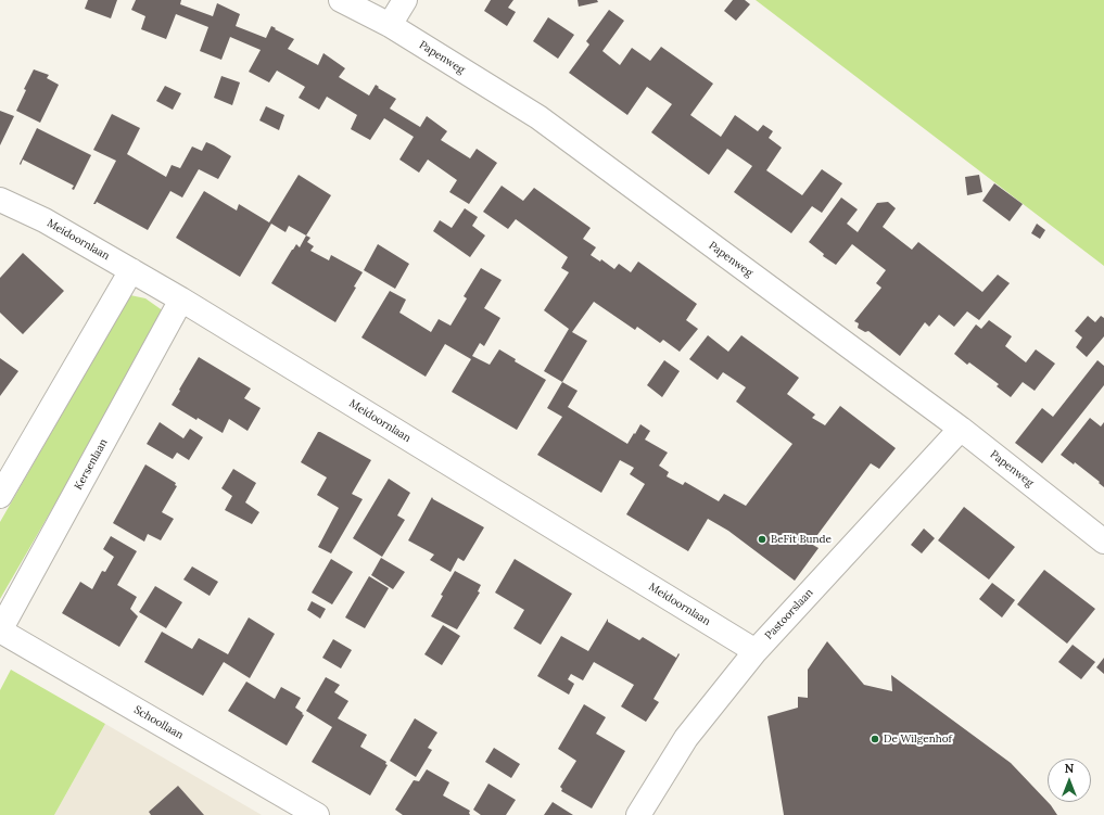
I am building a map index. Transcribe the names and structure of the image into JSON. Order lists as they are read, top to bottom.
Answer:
{
  "streets": {
    "street": [
      "Papenweg",
      "Meidoornlaan",
      "Kersenlaan",
      "Pastoorslaan",
      "Schoollaan"
    ]
  },
  "crossings": [
    ["Papenweg", "Pastoorslaan"],
    ["Meidoornlaan", "Kersenlaan"],
    ["Meidoornlaan", "Pastoorslaan"],
    ["Kersenlaan", "Schoollaan"]
  ],
  "places": ["BeFit Bunde", "De Wilgenhof"],
  "north": "top"
}
